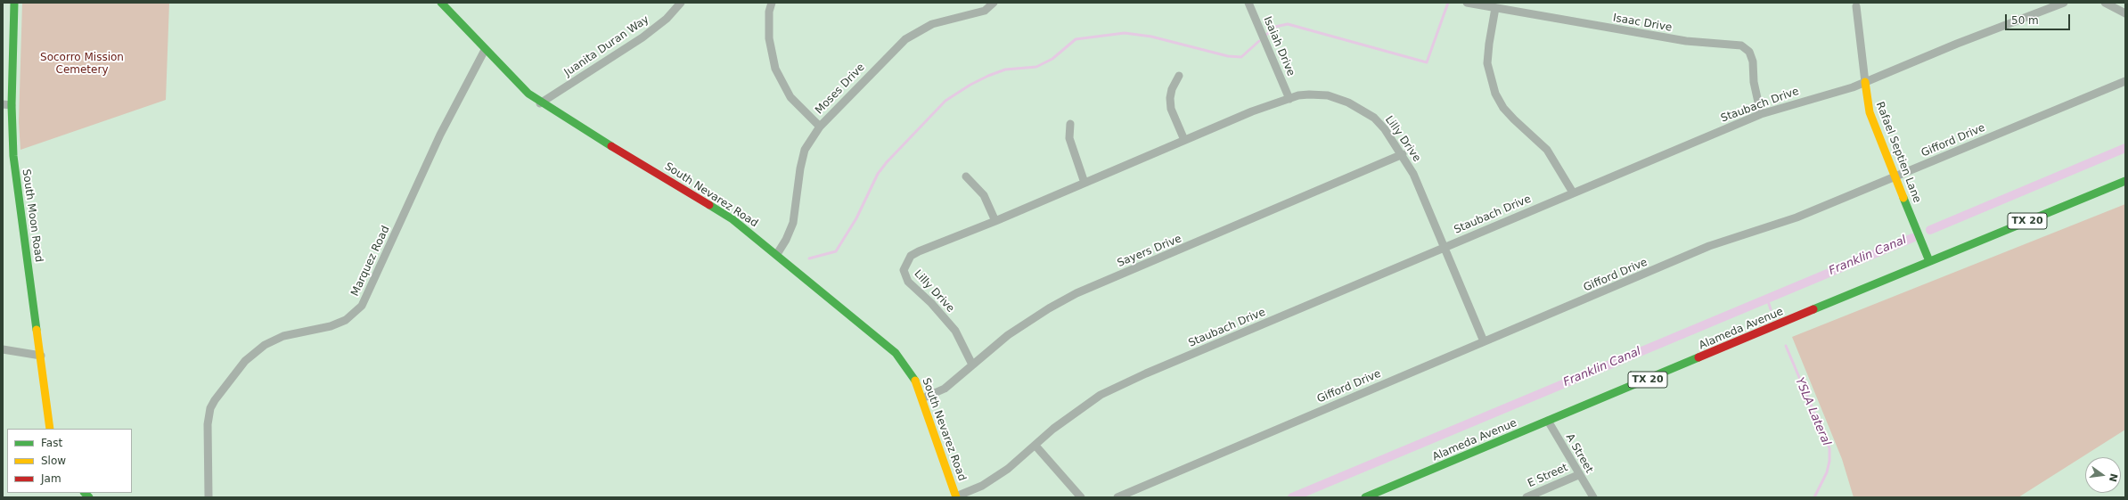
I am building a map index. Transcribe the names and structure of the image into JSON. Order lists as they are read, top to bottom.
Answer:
{
  "streets": {
    "street": [
      "Isaac Drive",
      "Juanita Duran Way",
      "Isaiah Drive",
      "Moses Drive",
      "Staubach Drive",
      "Lilly Drive",
      "Gifford Drive",
      "Rafael Septien Lane",
      "South Nevarez Road",
      "South Moon Road",
      "TX 20",
      "Sayers Drive",
      "Marquez Road",
      "Alameda Avenue",
      "A Street",
      "E Street"
    ]
  },
  "crossings": [
    ["Isaac Drive", "Staubach Drive"],
    ["Juanita Duran Way", "South Nevarez Road"],
    ["Isaiah Drive", "Lilly Drive"],
    ["Moses Drive", "South Nevarez Road"],
    ["Staubach Drive", "Lilly Drive"],
    ["Staubach Drive", "Rafael Septien Lane"],
    ["Staubach Drive", "South Nevarez Road"],
    ["Lilly Drive", "Gifford Drive"],
    ["Lilly Drive", "Sayers Drive"],
    ["Gifford Drive", "Rafael Septien Lane"],
    ["Rafael Septien Lane", "Alameda Avenue"],
    ["South Nevarez Road", "Sayers Drive"],
    ["South Nevarez Road", "Marquez Road"],
    ["Alameda Avenue", "A Street"],
    ["A Street", "E Street"]
  ],
  "water": ["Franklin Canal", "YSLA Lateral"],
  "parks": ["Socorro Mission Cemetery"],
  "legend": ["Fast", "Slow", "Jam"],
  "scale_bar": "50 m",
  "north": "right"
}
